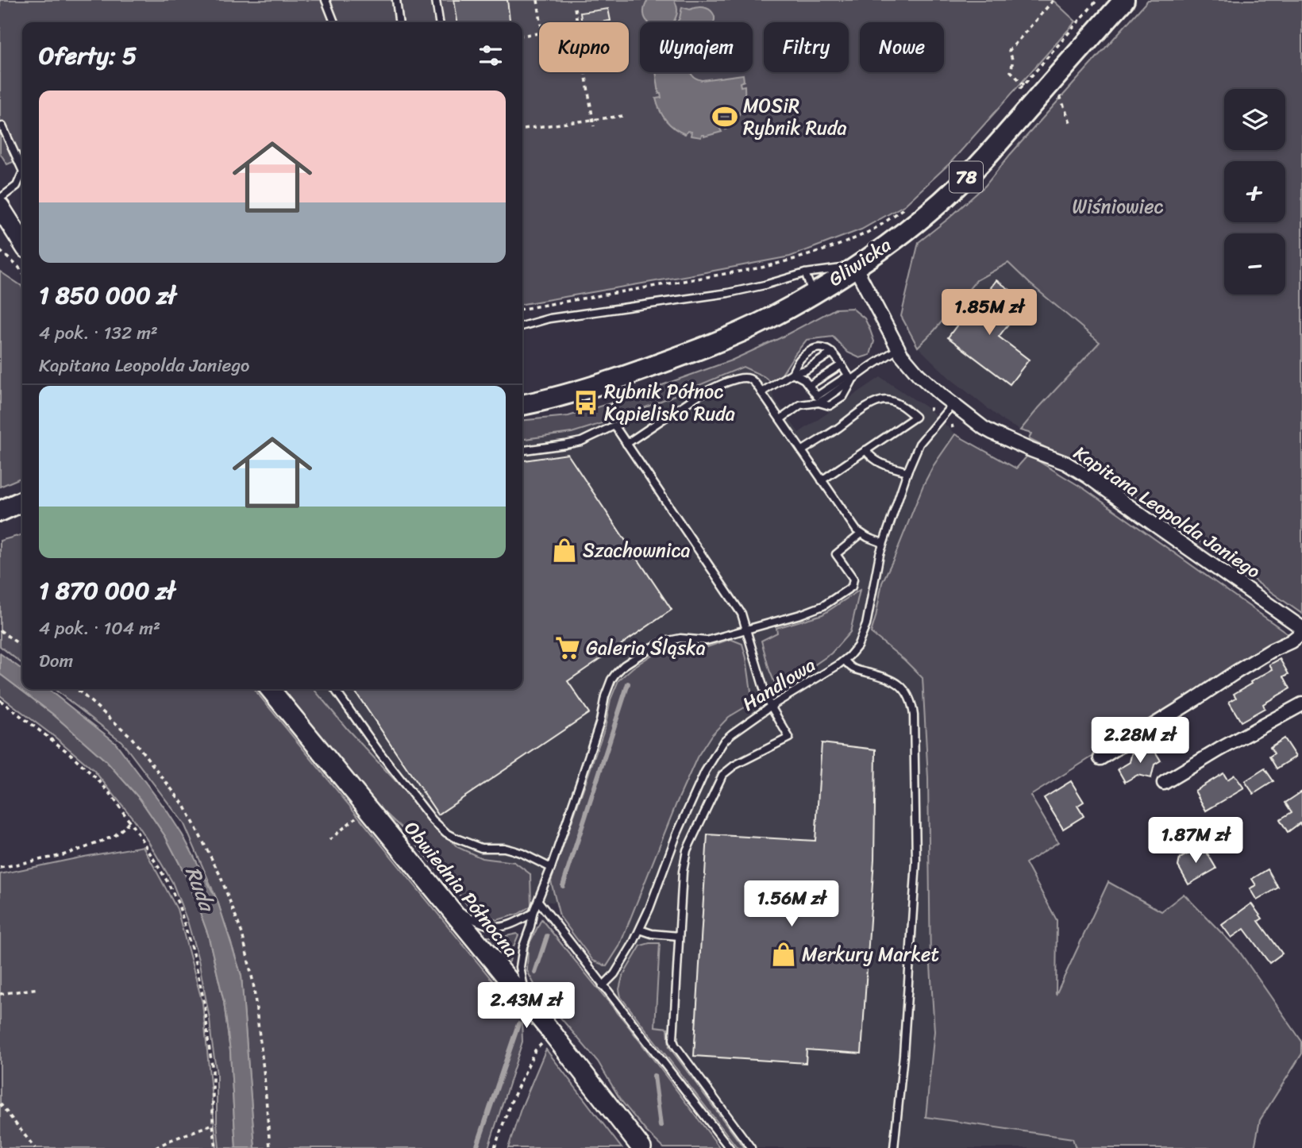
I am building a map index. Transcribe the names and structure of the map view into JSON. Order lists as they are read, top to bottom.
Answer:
{
  "streets": {
    "main road": ["78", "Gliwicka", "Obwiednia Północna"],
    "street": ["Kapitana Leopolda Janiego"],
    "lane": ["Handlowa"]
  },
  "crossings": [
    ["Gliwicka", "Kapitana Leopolda Janiego"],
    ["Kapitana Leopolda Janiego", "Handlowa"]
  ],
  "water": ["Ruda"],
  "parks": ["Wiśniowiec"],
  "places": {
    "sports": ["MOSiR Rybnik Ruda"],
    "bus stop": ["Rybnik Północ Kąpielisko Ruda"],
    "shop": ["Szachownica", "Merkury Market"],
    "supermarket": ["Galeria Śląska"]
  },
  "page": {
    "chip": [
      "Kupno",
      "Wynajem",
      "Filtry",
      "Nowe"
    ],
    "heading": "Oferty: 5",
    "map_buttons": ["+", "−"],
    "list": [
      {
        "name": "1 850 000 zł",
        "note": "4 pok. · 132 m² · Kapitana Leopolda Janiego"
      },
      {
        "name": "1 870 000 zł",
        "note": "4 pok. · 104 m² · Dom"
      }
    ],
    "price": [
      "1.85M zł",
      "2.28M zł",
      "1.87M zł",
      "1.56M zł",
      "2.43M zł"
    ]
  }
}
